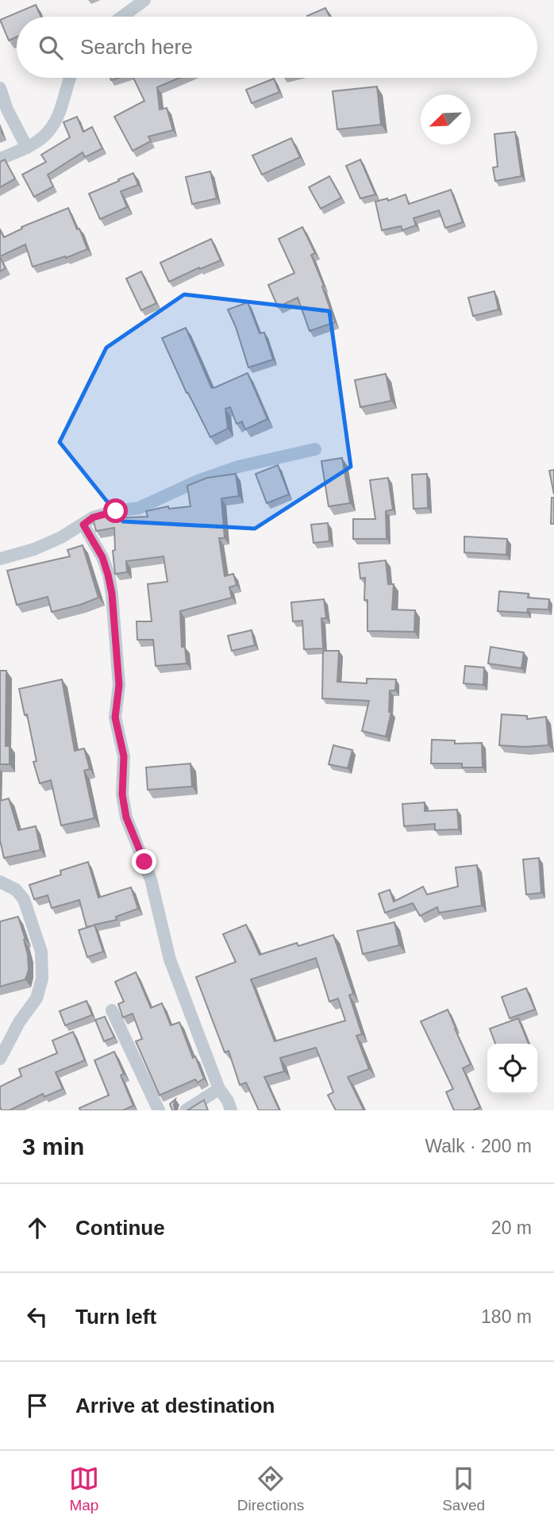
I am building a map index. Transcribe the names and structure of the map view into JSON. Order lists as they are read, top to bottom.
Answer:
{
  "north": "bottom left",
  "page": {
    "search": "Search here",
    "heading": ["3 min", "Walk · 200 m"],
    "list": [
      ["Continue", "20 m"],
      ["Turn left", "180 m"],
      "Arrive at destination"
    ],
    "nav": ["Map", "Directions", "Saved"]
  }
}
